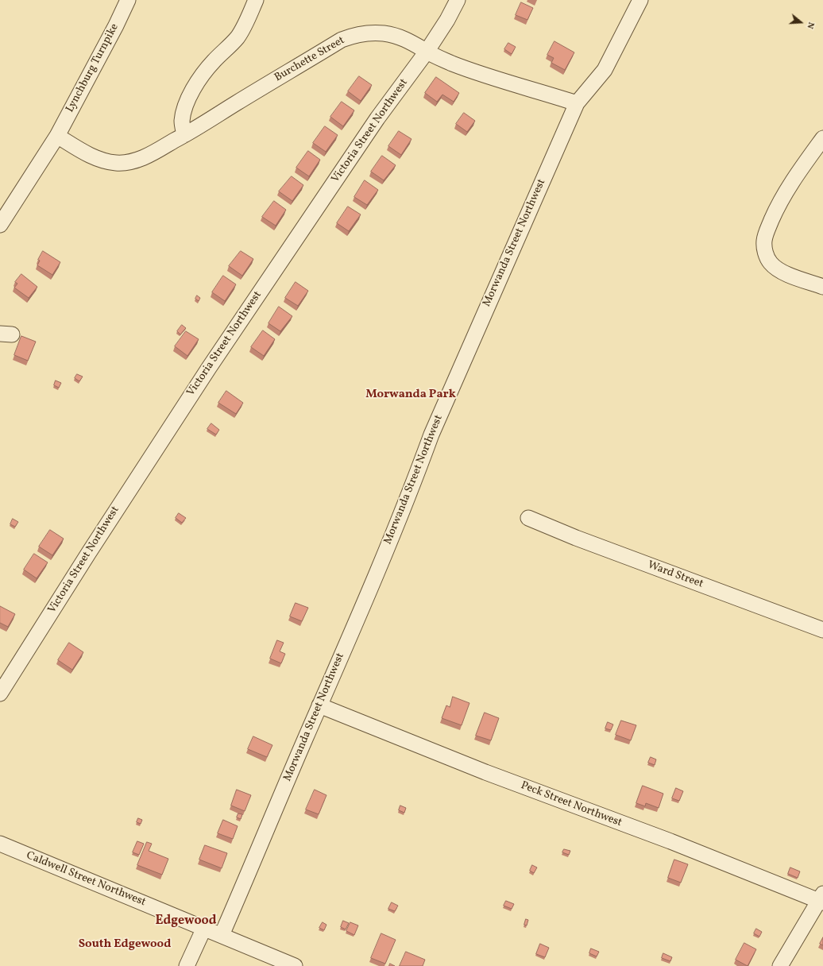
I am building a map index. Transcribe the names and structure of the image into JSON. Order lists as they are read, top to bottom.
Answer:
{
  "streets": {
    "street": [
      "Burchette Street",
      "Lynchburg Turnpike",
      "Victoria Street Northwest",
      "Morwanda Street Northwest",
      "Ward Street",
      "Peck Street Northwest",
      "Caldwell Street Northwest"
    ]
  },
  "crossings": [
    ["Burchette Street", "Lynchburg Turnpike"],
    ["Burchette Street", "Victoria Street Northwest"],
    ["Burchette Street", "Morwanda Street Northwest"],
    ["Morwanda Street Northwest", "Peck Street Northwest"],
    ["Morwanda Street Northwest", "Caldwell Street Northwest"]
  ],
  "districts": ["Morwanda Park", "Edgewood", "South Edgewood"],
  "north": "right"
}
